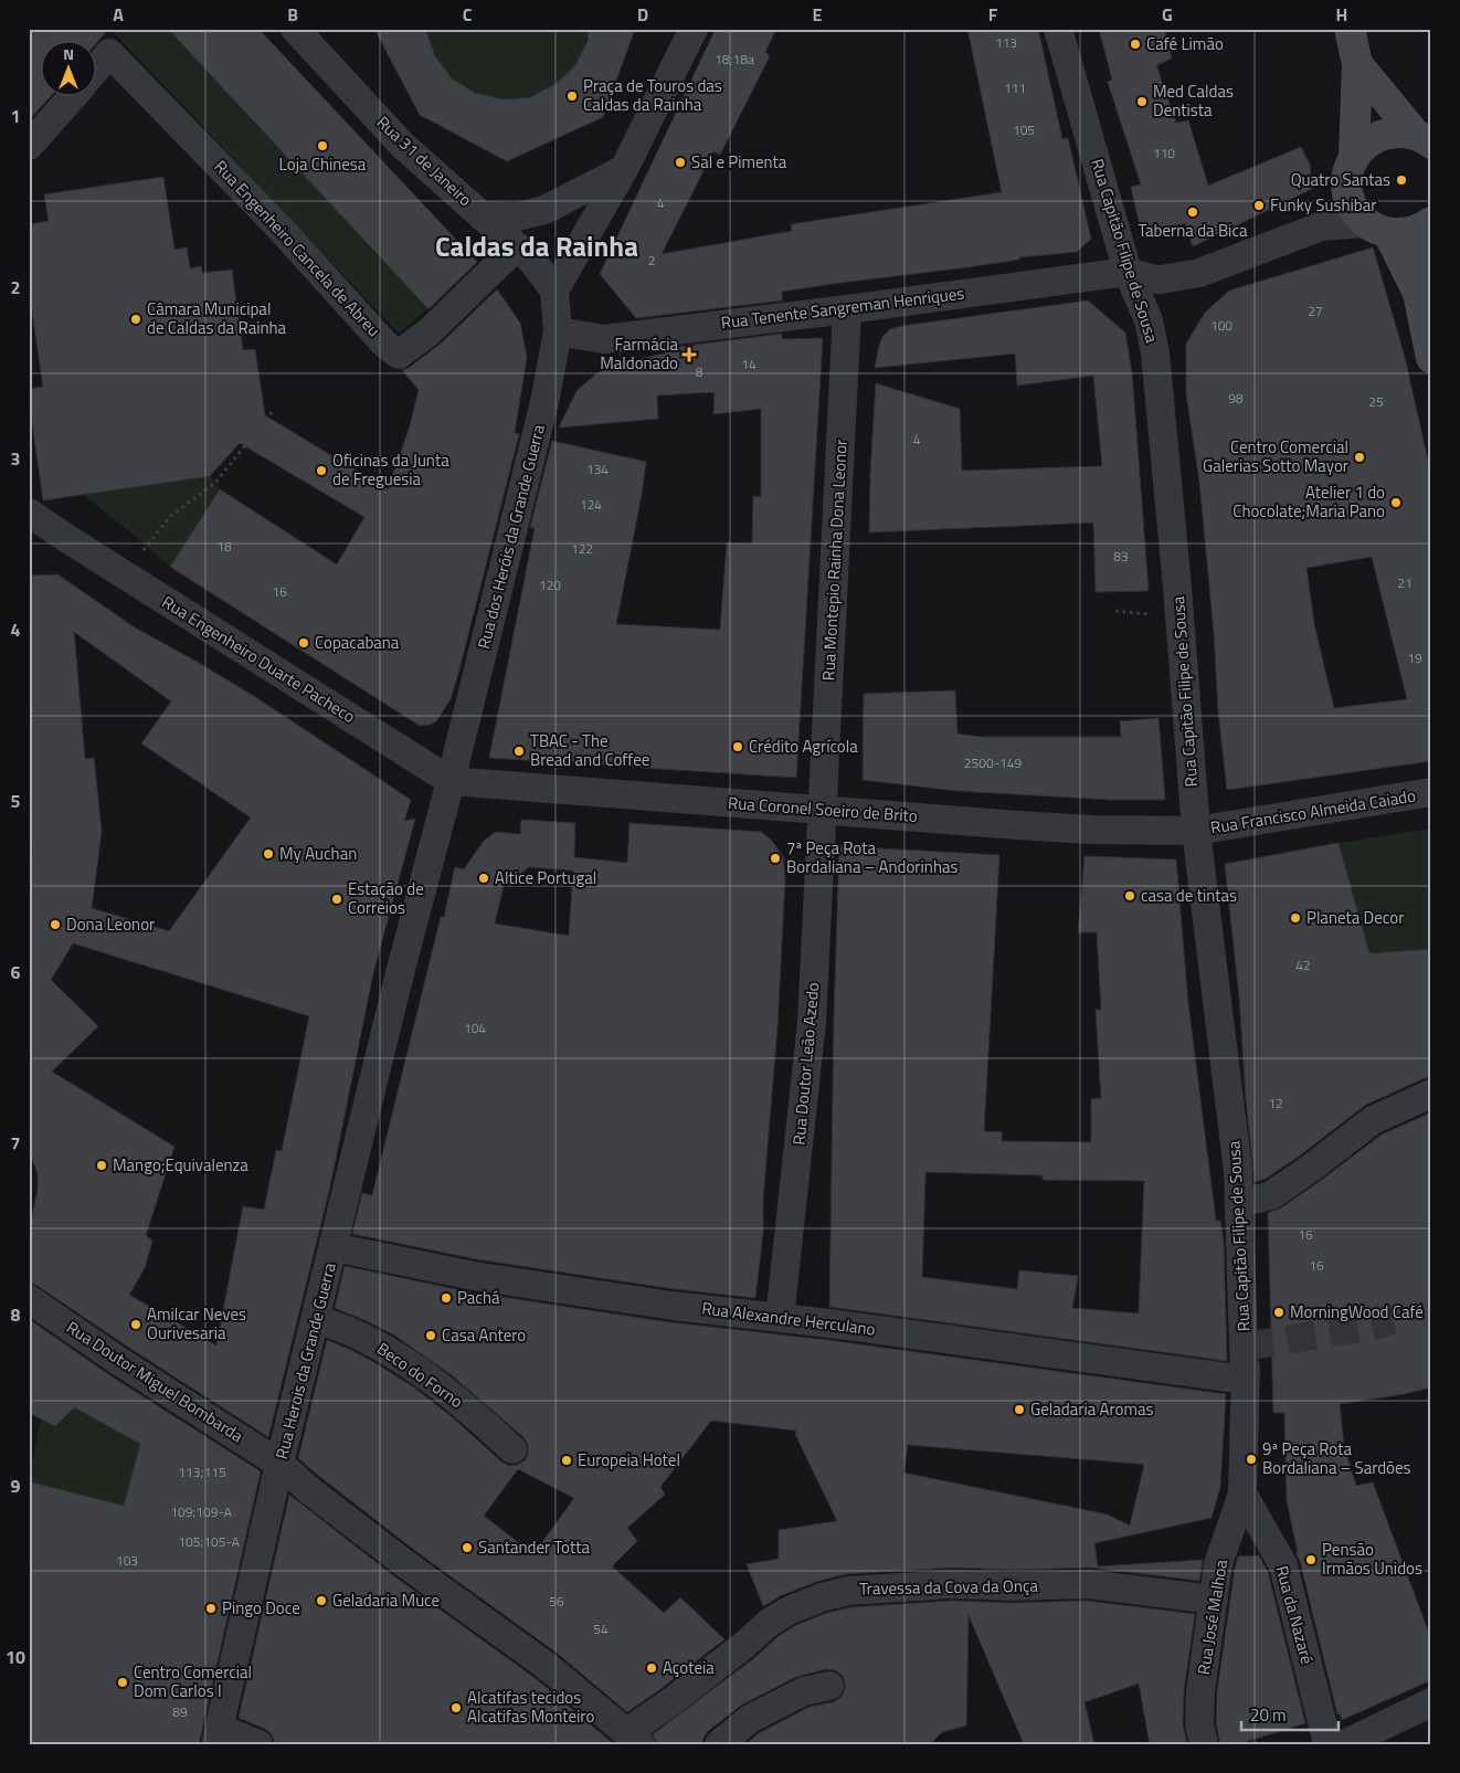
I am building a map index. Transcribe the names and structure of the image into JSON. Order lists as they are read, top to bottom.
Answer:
{
  "streets": {
    "street": [
      "Rua 31 de Janeiro",
      "Rua Engenheiro Cancela de Abreu",
      "Rua Capitão Filipe de Sousa",
      "Rua Tenente Sangreman Henriques",
      "Rua dos Heróis da Grande Guerra",
      "Rua Montepio Rainha Dona Leonor",
      "Rua Engenheiro Duarte Pacheco",
      "Rua Coronel Soeiro de Brito",
      "Rua Francisco Almeida Caiado",
      "Rua Doutor Leão Azedo",
      "Rua Alexandre Herculano",
      "Rua Herois da Grande Guerra",
      "Beco do Forno",
      "Rua Doutor Miguel Bombarda",
      "Travessa da Cova da Onça",
      "Rua da Nazaré",
      "Rua José Malhoa"
    ]
  },
  "crossings": [
    ["Rua 31 de Janeiro", "Rua Engenheiro Cancela de Abreu"],
    ["Rua 31 de Janeiro", "Rua dos Heróis da Grande Guerra"],
    ["Rua Capitão Filipe de Sousa", "Rua Tenente Sangreman Henriques"],
    ["Rua Capitão Filipe de Sousa", "Rua Coronel Soeiro de Brito"],
    ["Rua Capitão Filipe de Sousa", "Rua Francisco Almeida Caiado"],
    ["Rua Capitão Filipe de Sousa", "Rua Alexandre Herculano"],
    ["Rua Capitão Filipe de Sousa", "Rua da Nazaré"],
    ["Rua Capitão Filipe de Sousa", "Rua José Malhoa"],
    ["Rua Tenente Sangreman Henriques", "Rua dos Heróis da Grande Guerra"],
    ["Rua Tenente Sangreman Henriques", "Rua Montepio Rainha Dona Leonor"],
    ["Rua dos Heróis da Grande Guerra", "Rua Engenheiro Duarte Pacheco"],
    ["Rua dos Heróis da Grande Guerra", "Rua Coronel Soeiro de Brito"],
    ["Rua dos Heróis da Grande Guerra", "Rua Herois da Grande Guerra"],
    ["Rua Montepio Rainha Dona Leonor", "Rua Coronel Soeiro de Brito"],
    ["Rua Montepio Rainha Dona Leonor", "Rua Doutor Leão Azedo"],
    ["Rua Engenheiro Duarte Pacheco", "Rua Coronel Soeiro de Brito"],
    ["Rua Coronel Soeiro de Brito", "Rua Francisco Almeida Caiado"],
    ["Rua Coronel Soeiro de Brito", "Rua Doutor Leão Azedo"],
    ["Rua Doutor Leão Azedo", "Rua Alexandre Herculano"],
    ["Rua Alexandre Herculano", "Rua Herois da Grande Guerra"],
    ["Rua Herois da Grande Guerra", "Beco do Forno"],
    ["Rua Herois da Grande Guerra", "Rua Doutor Miguel Bombarda"],
    ["Rua Doutor Miguel Bombarda", "Travessa da Cova da Onça"],
    ["Travessa da Cova da Onça", "Rua José Malhoa"],
    ["Rua da Nazaré", "Rua José Malhoa"]
  ],
  "districts": ["Caldas da Rainha"],
  "places": {
    "other": [
      "Café Limão",
      "Praça de Touros das Caldas da Rainha",
      "Med Caldas Dentista",
      "Loja Chinesa",
      "Sal e Pimenta",
      "Quatro Santas",
      "Funky Sushibar",
      "Taberna da Bica",
      "Câmara Municipal de Caldas da Rainha",
      "Centro Comercial Galerias Sotto Mayor",
      "Oficinas da Junta de Freguesia",
      "Atelier 1 do Chocolate;Maria Pano",
      "Copacabana",
      "Crédito Agrícola",
      "TBAC - The Bread and Coffee",
      "My Auchan",
      "7ª Peça Rota Bordaliana – Andorinhas",
      "Altice Portugal",
      "casa de tintas",
      "Estação de Correios",
      "Planeta Decor",
      "Dona Leonor",
      "Mango;Equivalenza",
      "Pachá",
      "MorningWood Café",
      "Amilcar Neves Ourivesaria",
      "Casa Antero",
      "Geladaria Aromas",
      "9ª Peça Rota Bordaliana – Sardões",
      "Europeia Hotel",
      "Santander Totta",
      "Pensão Irmãos Unidos",
      "Geladaria Muce",
      "Pingo Doce",
      "Açoteia",
      "Centro Comercial Dom Carlos I",
      "Alcatifas tecidos Alcatifas Monteiro"
    ],
    "health": ["Farmácia Maldonado"]
  },
  "house_numbers": [
    "113",
    "18;18a",
    "111",
    "105",
    "110",
    "4",
    "2",
    "27",
    "100",
    "14",
    "8",
    "98",
    "25",
    "4",
    "134",
    "124",
    "18",
    "122",
    "83",
    "21",
    "120",
    "16",
    "19",
    "2500-149",
    "42",
    "104",
    "12",
    "16",
    "16",
    "113;115",
    "109;109-A",
    "105;105-A",
    "103",
    "56",
    "54",
    "89"
  ],
  "scale_bar": "20 m",
  "north": "top",
  "grid": {
    "columns": [
      "A",
      "B",
      "C",
      "D",
      "E",
      "F",
      "G",
      "H"
    ],
    "rows": [
      "1",
      "2",
      "3",
      "4",
      "5",
      "6",
      "7",
      "8",
      "9",
      "10"
    ]
  }
}
